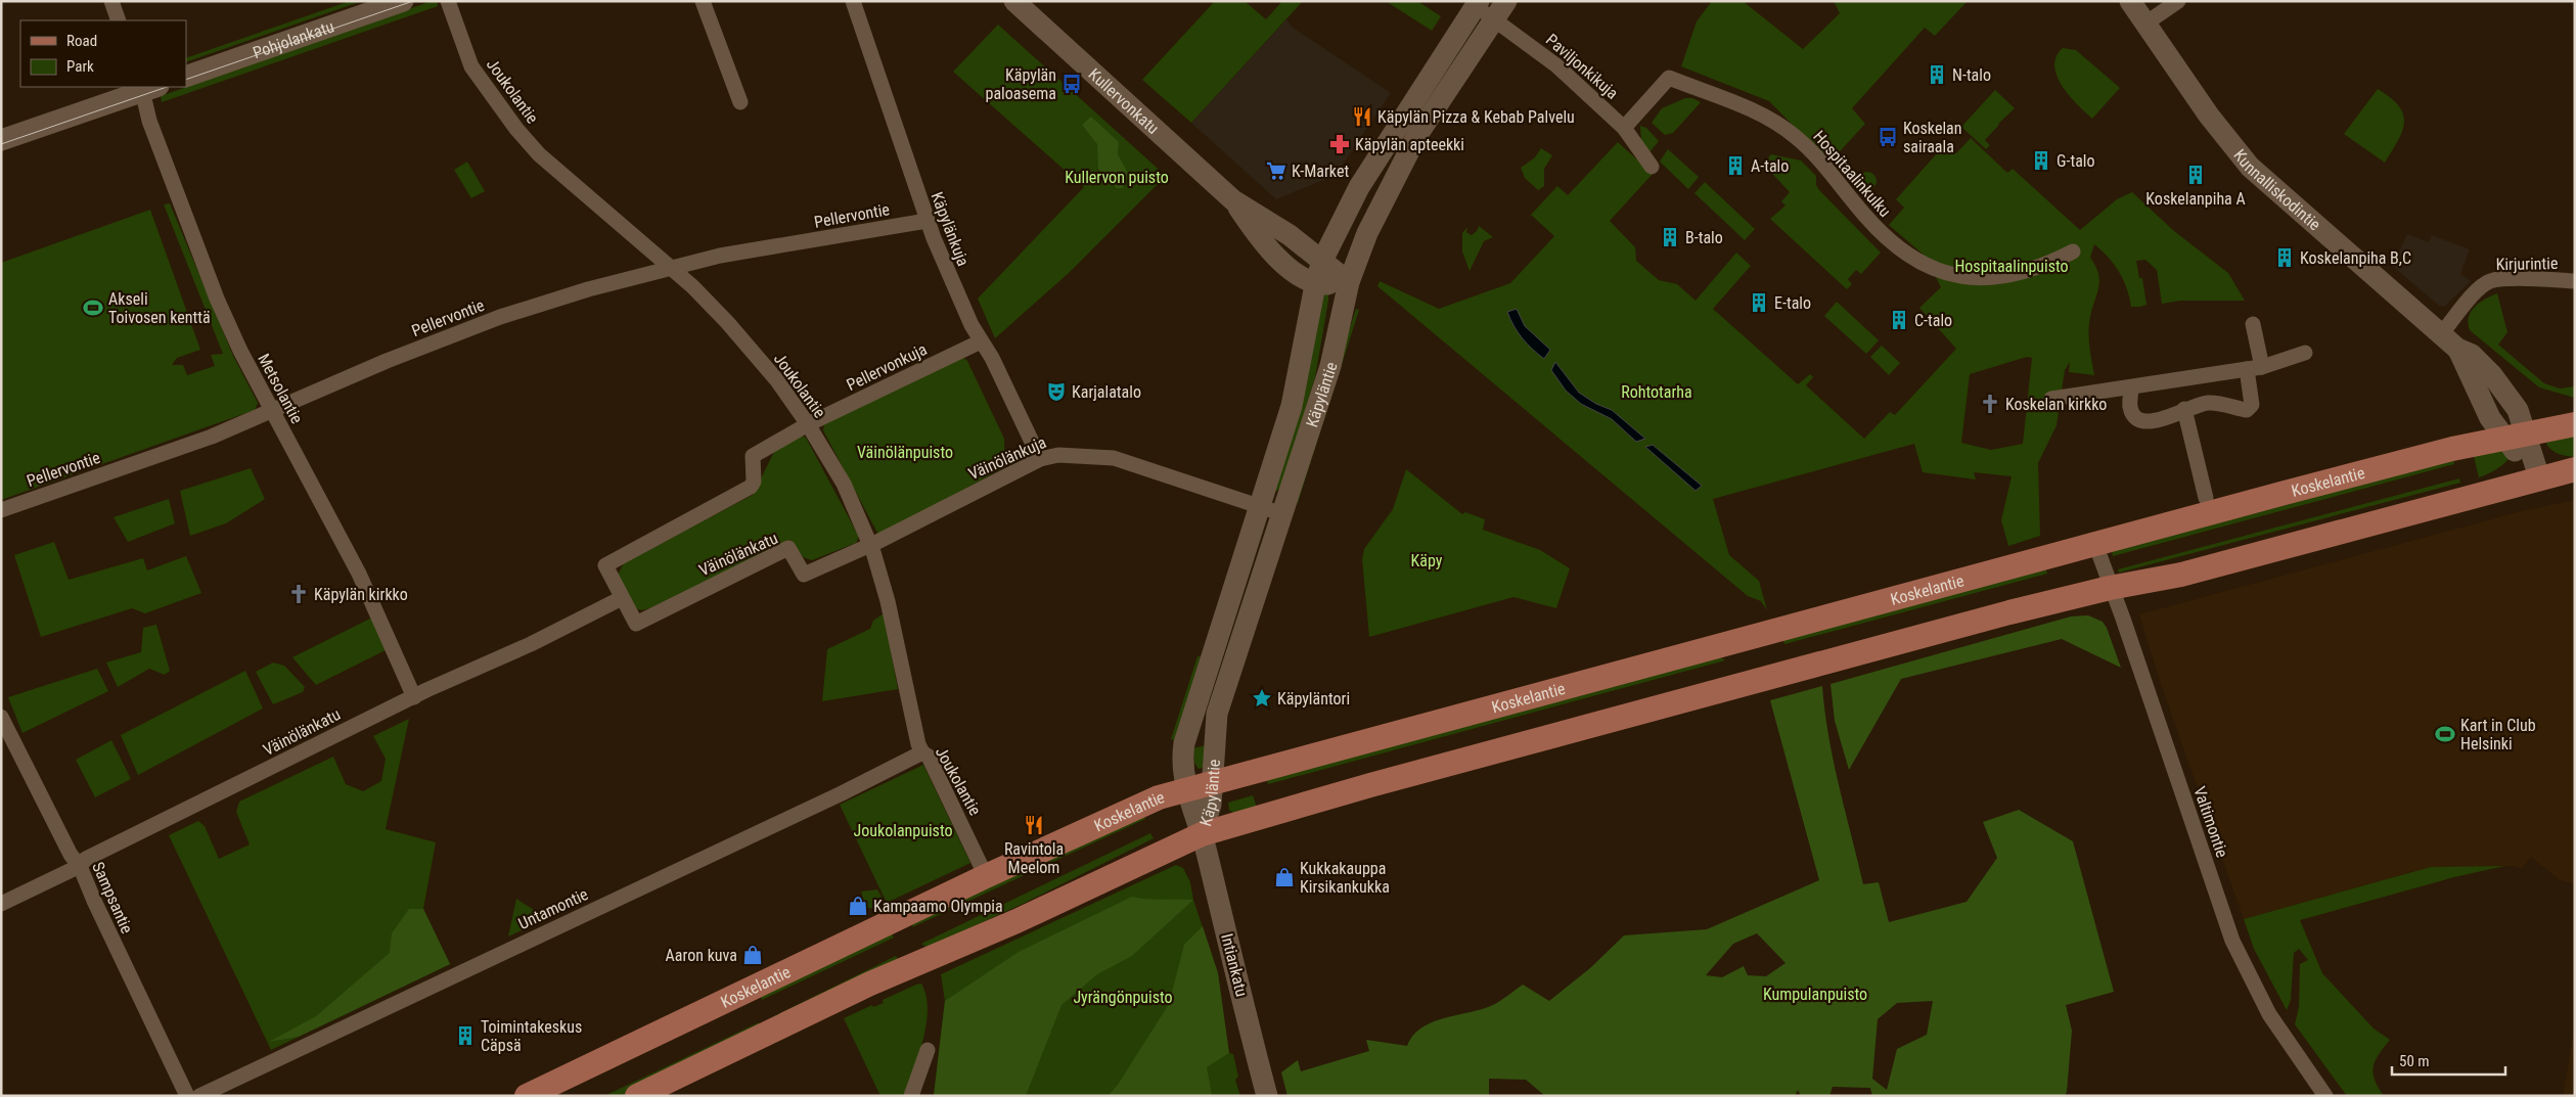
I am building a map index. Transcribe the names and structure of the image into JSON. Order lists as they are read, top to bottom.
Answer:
{
  "streets": {
    "main road": [
      "Pohjolankatu",
      "Kullervonkatu",
      "Kunnalliskodintie",
      "Käpyläntie",
      "Koskelantie",
      "Intiankatu"
    ],
    "street": [
      "Paviljonkikuja",
      "Joukolantie",
      "Hospitaalinkulku",
      "Pellervontie",
      "Käpylänkuja",
      "Kirjurintie",
      "Pellervonkuja",
      "Metsolantie",
      "Väinölänkuja",
      "Väinölänkatu",
      "Valtimontie",
      "Sampsantie",
      "Untamontie"
    ]
  },
  "crossings": [
    ["Paviljonkikuja", "Hospitaalinkulku"],
    ["Paviljonkikuja", "Käpyläntie"],
    ["Joukolantie", "Pellervontie"],
    ["Joukolantie", "Pellervonkuja"],
    ["Joukolantie", "Väinölänkuja"],
    ["Joukolantie", "Koskelantie"],
    ["Joukolantie", "Väinölänkatu"],
    ["Joukolantie", "Untamontie"],
    ["Kullervonkatu", "Käpyläntie"],
    ["Kunnalliskodintie", "Kirjurintie"],
    ["Kunnalliskodintie", "Koskelantie"],
    ["Pellervontie", "Käpylänkuja"],
    ["Pellervontie", "Metsolantie"],
    ["Käpylänkuja", "Pellervonkuja"],
    ["Käpylänkuja", "Väinölänkuja"],
    ["Pellervonkuja", "Väinölänkatu"],
    ["Metsolantie", "Väinölänkatu"],
    ["Käpyläntie", "Väinölänkuja"],
    ["Käpyläntie", "Koskelantie"],
    ["Käpyläntie", "Intiankatu"],
    ["Väinölänkuja", "Väinölänkatu"],
    ["Koskelantie", "Valtimontie"],
    ["Väinölänkatu", "Sampsantie"]
  ],
  "parks": [
    "Kullervon puisto",
    "Hospitaalinpuisto",
    "Rohtotarha",
    "Väinölänpuisto",
    "Käpy",
    "Joukolanpuisto",
    "Kumpulanpuisto",
    "Jyrängönpuisto"
  ],
  "places": {
    "building": [
      "N-talo",
      "G-talo",
      "A-talo",
      "Koskelanpiha A",
      "B-talo",
      "Koskelanpiha B,C",
      "E-talo",
      "C-talo",
      "Toimintakeskus Cäpsä"
    ],
    "bus stop": ["Käpylän paloasema", "Koskelan sairaala"],
    "restaurant": ["Käpylän Pizza & Kebab Palvelu", "Ravintola Meelom"],
    "pharmacy": ["Käpylän apteekki"],
    "supermarket": ["K-Market"],
    "sports": ["Akseli Toivosen kenttä", "Kart in Club Helsinki"],
    "theatre": ["Karjalatalo"],
    "church": ["Koskelan kirkko", "Käpylän kirkko"],
    "place": ["Käpyläntori"],
    "shop": ["Kukkakauppa Kirsikankukka", "Kampaamo Olympia", "Aaron kuva"]
  },
  "legend": ["Road", "Park"],
  "scale_bar": "50 m"
}
